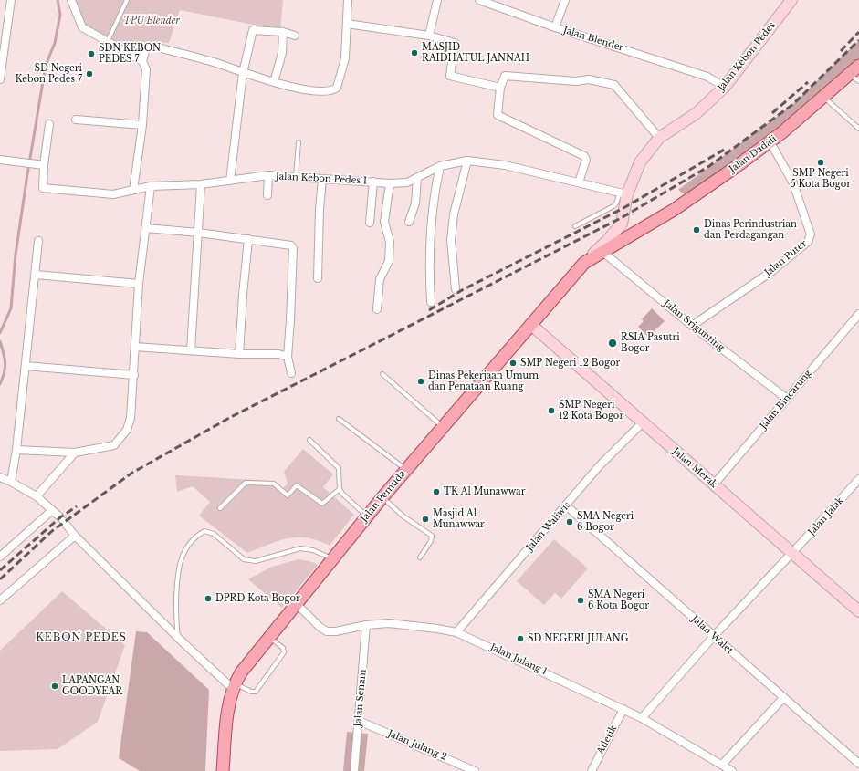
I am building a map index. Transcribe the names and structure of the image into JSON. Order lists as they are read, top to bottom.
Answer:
{
  "streets": {
    "main road": ["Jalan Dadali", "Jalan Pemuda"],
    "street": [
      "Jalan Blender",
      "Jalan Kebon Pedes",
      "Jalan Kebon Pedes I",
      "Jalan Puter",
      "Jalan Srigunting",
      "Jalan Bincarung",
      "Jalan Merak",
      "Jalan Jalak",
      "Jalan Waliwis",
      "Jalan Walet",
      "Jalan Julang 1",
      "Jalan Senam",
      "Atletik",
      "Jalan Julang 2"
    ]
  },
  "crossings": [
    ["Jalan Blender", "Jalan Kebon Pedes"],
    ["Jalan Kebon Pedes", "Jalan Kebon Pedes I"],
    ["Jalan Kebon Pedes", "Jalan Pemuda"],
    ["Jalan Dadali", "Jalan Puter"],
    ["Jalan Dadali", "Jalan Srigunting"],
    ["Jalan Dadali", "Jalan Pemuda"],
    ["Jalan Puter", "Jalan Srigunting"],
    ["Jalan Srigunting", "Jalan Bincarung"],
    ["Jalan Srigunting", "Jalan Pemuda"],
    ["Jalan Bincarung", "Jalan Merak"],
    ["Jalan Merak", "Jalan Pemuda"],
    ["Jalan Merak", "Jalan Jalak"],
    ["Jalan Merak", "Jalan Waliwis"],
    ["Jalan Pemuda", "Jalan Julang 1"],
    ["Jalan Jalak", "Jalan Walet"],
    ["Jalan Jalak", "Jalan Julang 1"],
    ["Jalan Waliwis", "Jalan Walet"],
    ["Jalan Waliwis", "Jalan Julang 1"],
    ["Jalan Julang 1", "Jalan Senam"],
    ["Jalan Julang 1", "Atletik"],
    ["Jalan Senam", "Jalan Julang 2"]
  ],
  "districts": ["KEBON PEDES"],
  "parks": ["TPU Blender"],
  "places": [
    "MASJID RAIDHATUL JANNAH",
    "SDN KEBON PEDES 7",
    "SD Negeri Kebon Pedes 7",
    "SMP Negeri 5 Kota Bogor",
    "Dinas Perindustrian dan Perdagangan",
    "RSIA Pasutri Bogor",
    "SMP Negeri 12 Bogor",
    "Dinas Pekerjaan Umum dan Penataan Ruang",
    "SMP Negeri 12 Kota Bogor",
    "TK Al Munawwar",
    "Masjid Al Munawwar",
    "SMA Negeri 6 Bogor",
    "DPRD Kota Bogor",
    "SMA Negeri 6 Kota Bogor",
    "SD NEGERI JULANG",
    "LAPANGAN GOODYEAR"
  ]
}
